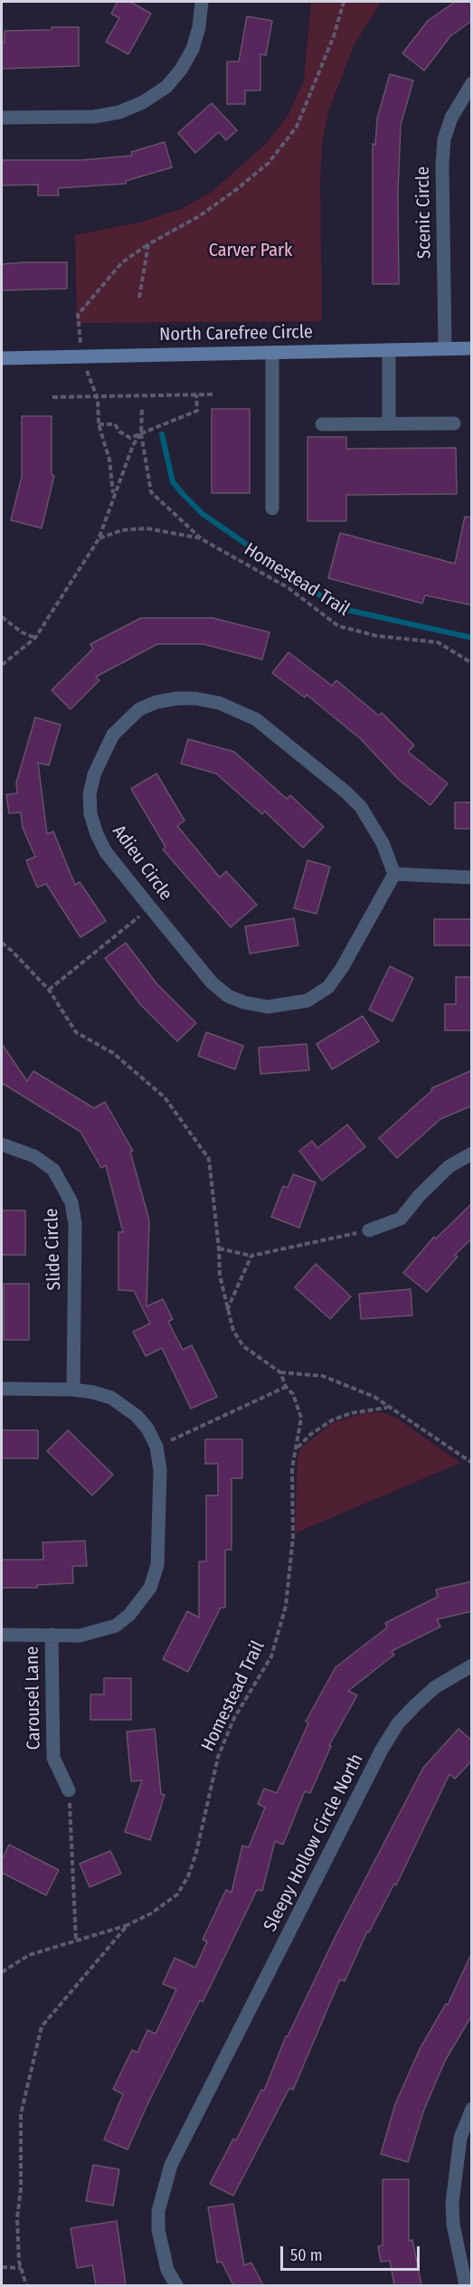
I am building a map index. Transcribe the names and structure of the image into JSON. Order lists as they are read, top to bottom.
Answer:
{
  "streets": {
    "main road": ["North Carefree Circle"],
    "street": [
      "Scenic Circle",
      "Adieu Circle",
      "Slide Circle",
      "Carousel Lane",
      "Sleepy Hollow Circle North"
    ],
    "path": ["Homestead Trail"]
  },
  "crossings": [
    ["Scenic Circle", "North Carefree Circle"]
  ],
  "parks": ["Carver Park"],
  "scale_bar": "50 m"
}
